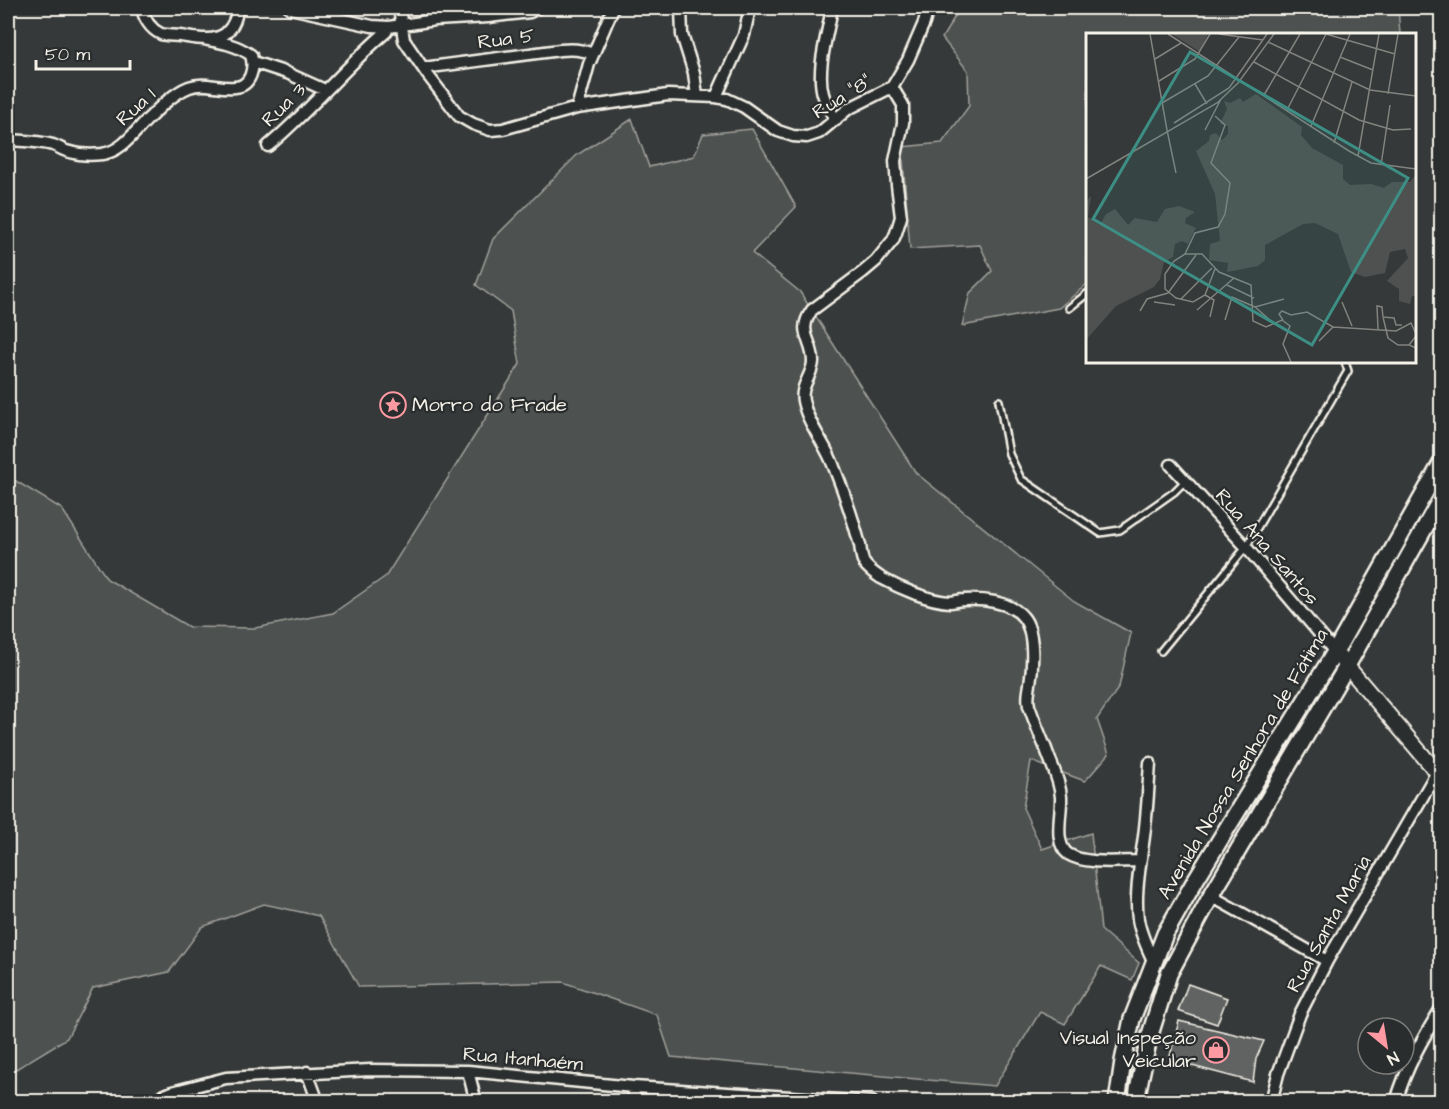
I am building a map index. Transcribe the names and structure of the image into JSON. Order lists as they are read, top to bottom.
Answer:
{
  "streets": {
    "main road": ["Avenida Nossa Senhora de Fátima"],
    "street": [
      "Rua 5",
      "Rua \"8\"",
      "Rua 3",
      "Rua 1",
      "Rua Ana Santos",
      "Rua Santa Maria",
      "Rua Itanhaém"
    ]
  },
  "crossings": [
    ["Rua 5", "Rua \"8\""],
    ["Rua 3", "Rua 1"],
    ["Rua Ana Santos", "Avenida Nossa Senhora de Fátima"]
  ],
  "places": {
    "place": ["Morro do Frade"],
    "shop": ["Visual Inspeção Veicular"]
  },
  "scale_bar": "50 m",
  "north": "bottom right"
}
